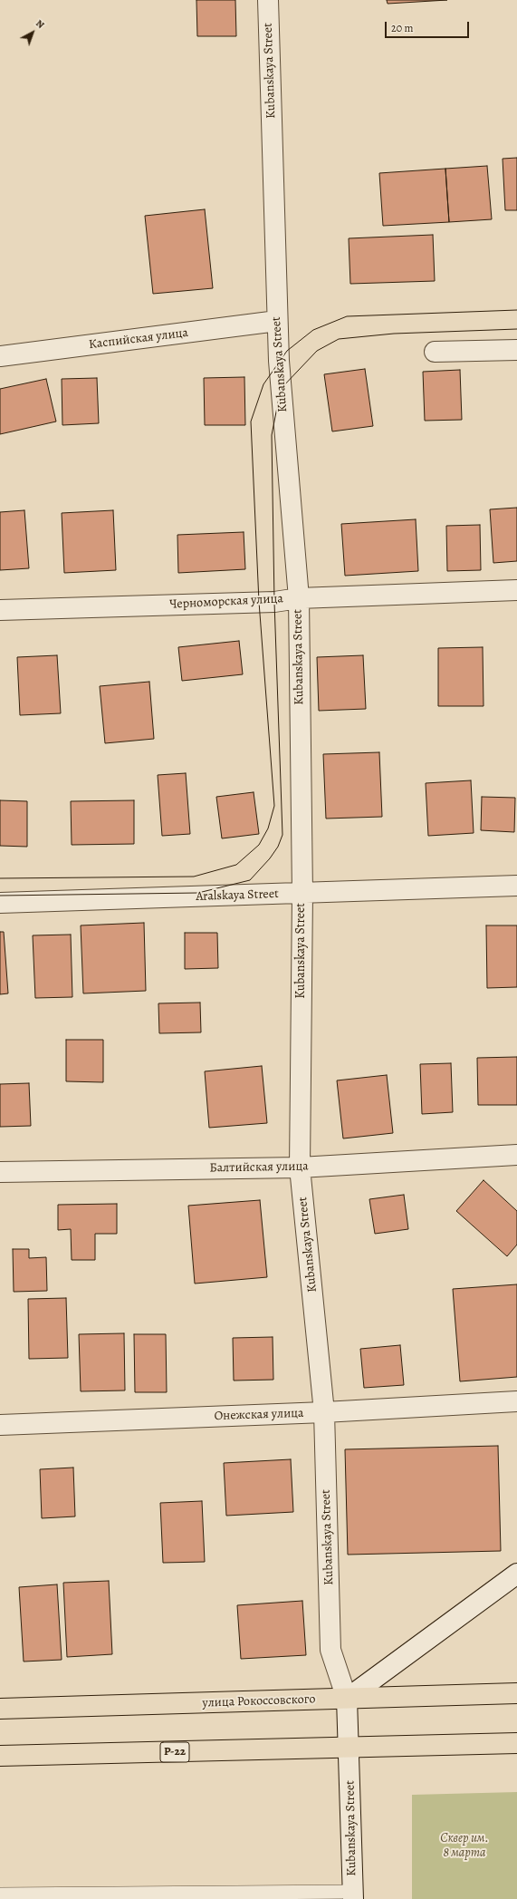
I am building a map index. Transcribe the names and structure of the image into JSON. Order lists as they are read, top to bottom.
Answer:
{
  "streets": {
    "highway": ["улица Рокоссовского", "Р-22"],
    "street": [
      "Kubanskaya Street",
      "Каспийская улица",
      "Черноморская улица",
      "Aralskaya Street",
      "Балтийская улица",
      "Онежская улица"
    ]
  },
  "crossings": [
    ["Kubanskaya Street", "Каспийская улица"],
    ["Kubanskaya Street", "Черноморская улица"],
    ["Kubanskaya Street", "Aralskaya Street"],
    ["Kubanskaya Street", "Балтийская улица"],
    ["Kubanskaya Street", "Онежская улица"],
    ["Kubanskaya Street", "улица Рокоссовского"],
    ["Kubanskaya Street", "Р-22"]
  ],
  "parks": ["Сквер им. 8 марта"],
  "scale_bar": "20 m",
  "north": "top right"
}
